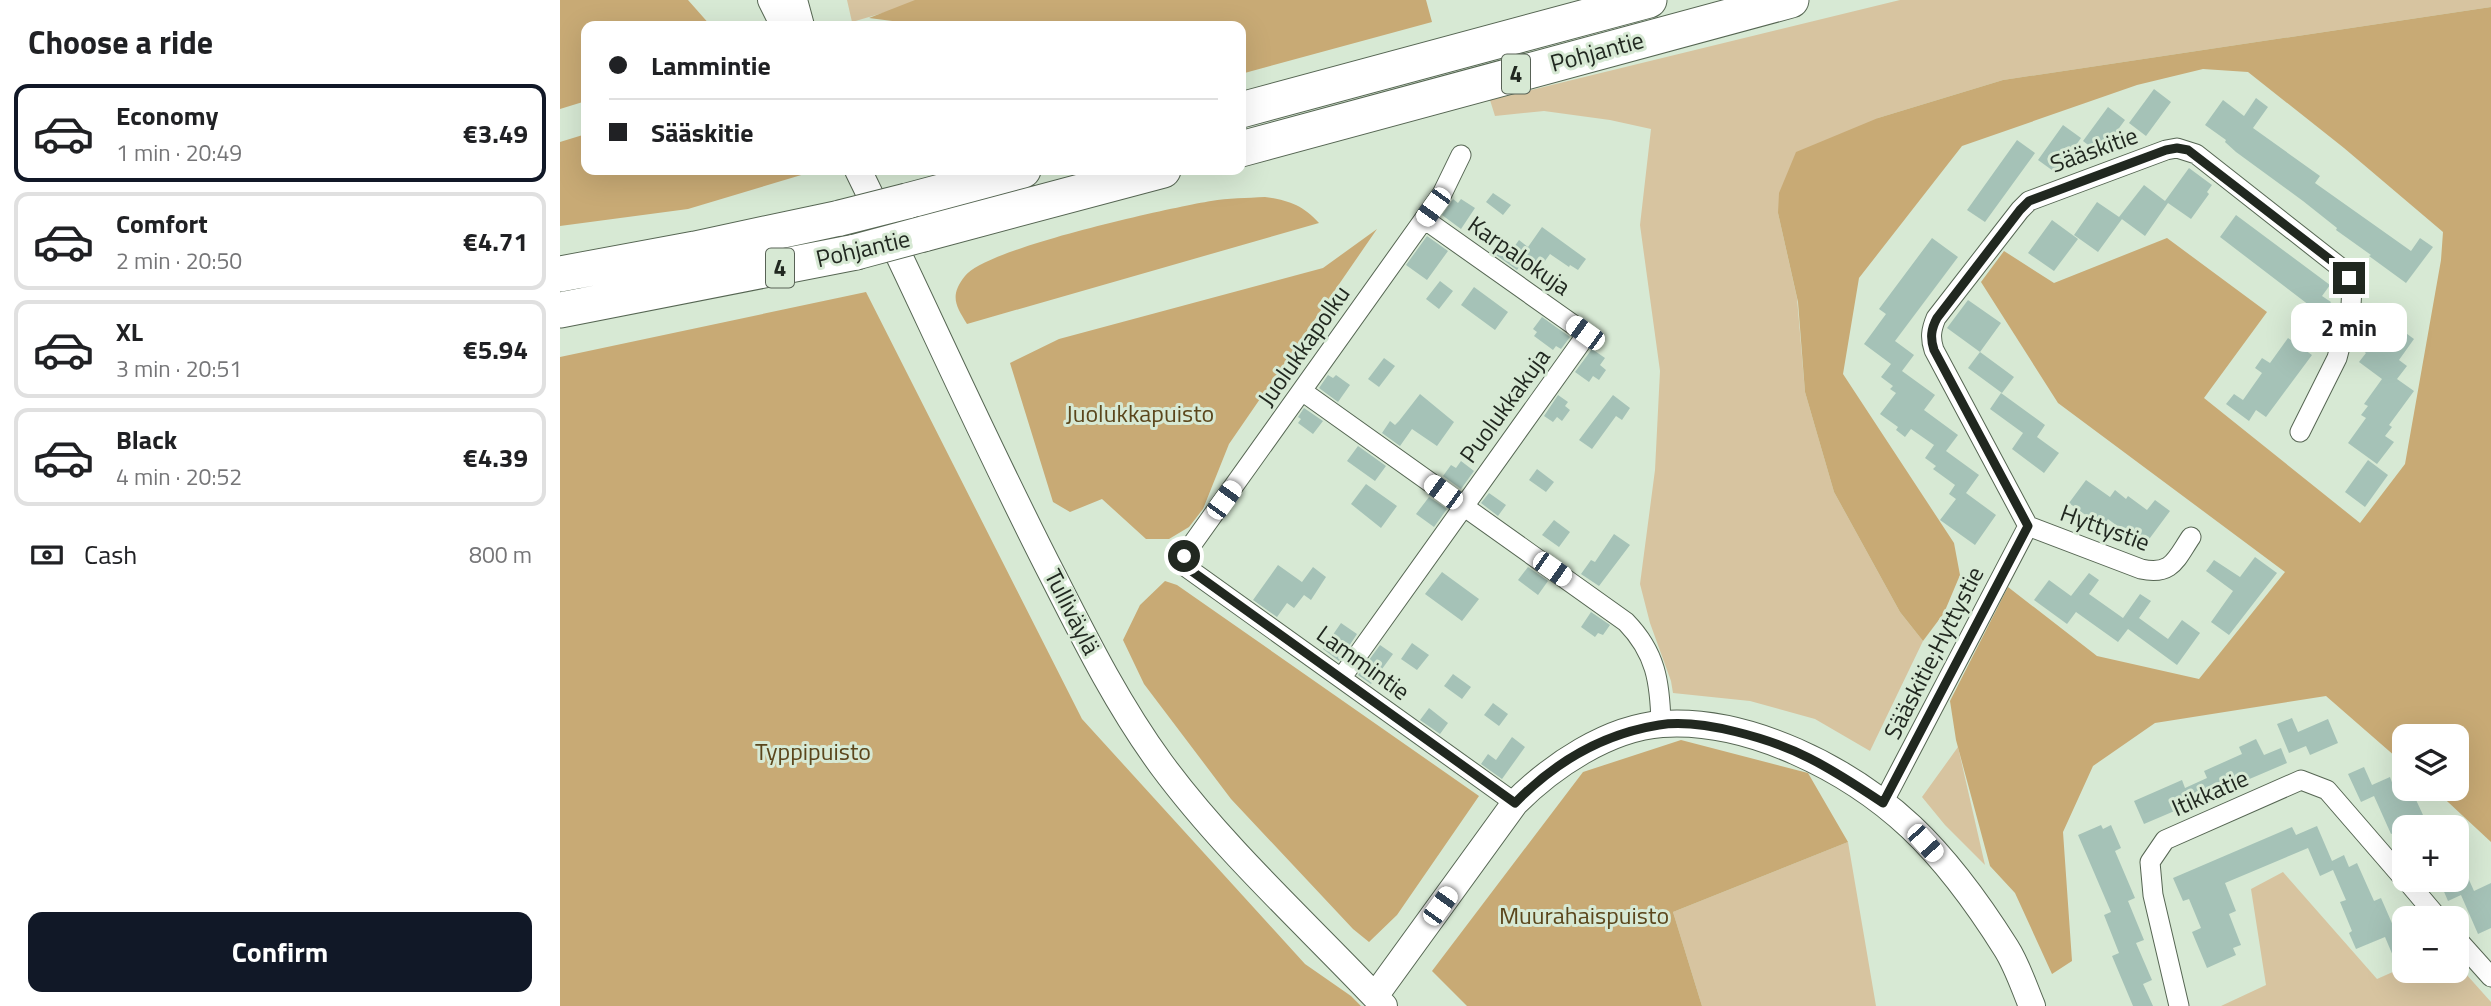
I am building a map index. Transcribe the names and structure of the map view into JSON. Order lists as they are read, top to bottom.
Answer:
{
  "streets": {
    "highway": ["Pohjantie", "4"],
    "main road": ["Tulliväylä"],
    "street": [
      "Sääskitie",
      "Karpalokuja",
      "Juolukkapolku",
      "Puolukkakuja",
      "Hyttystie",
      "Sääskitie;Hyttystie",
      "Lammintie",
      "Itikkatie"
    ]
  },
  "crossings": [
    ["Sääskitie", "Hyttystie"],
    ["Sääskitie", "Sääskitie;Hyttystie"],
    ["Karpalokuja", "Juolukkapolku"],
    ["Karpalokuja", "Puolukkakuja"],
    ["Juolukkapolku", "Lammintie"],
    ["Puolukkakuja", "Lammintie"],
    ["Hyttystie", "Sääskitie;Hyttystie"]
  ],
  "parks": ["Juolukkapuisto", "Typpipuisto", "Muurahaispuisto"],
  "page": {
    "heading": "Choose a ride",
    "banner": ["Lammintie", "Sääskitie"],
    "list": [
      {
        "name": "Economy",
        "note": "1 min · 20:49",
        "value": "€3.49"
      },
      {
        "name": "Comfort",
        "note": "2 min · 20:50",
        "value": "€4.71"
      },
      {
        "name": "XL",
        "note": "3 min · 20:51",
        "value": "€5.94"
      },
      {
        "name": "Black",
        "note": "4 min · 20:52",
        "value": "€4.39"
      }
    ],
    "bubble": "2 min",
    "pay": ["Cash", "800 m"],
    "map_buttons": ["+", "−"],
    "buttons": "Confirm"
  }
}
